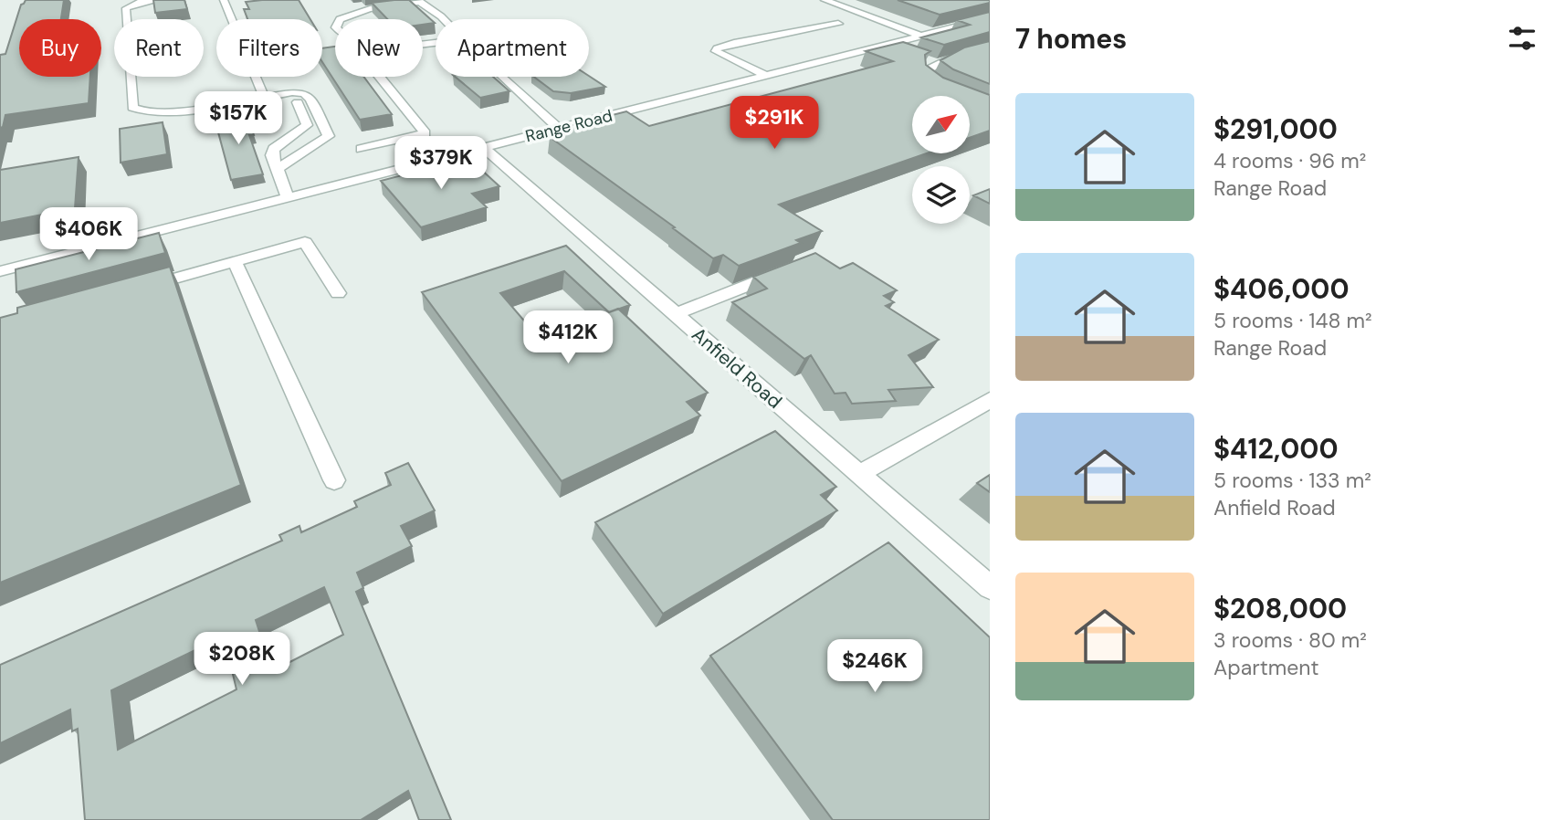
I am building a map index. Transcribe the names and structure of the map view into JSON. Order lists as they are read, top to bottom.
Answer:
{
  "streets": {
    "street": ["Range Road", "Anfield Road"]
  },
  "crossings": [
    ["Range Road", "Anfield Road"]
  ],
  "north": "top right",
  "page": {
    "heading": "7 homes",
    "chip": [
      "Buy",
      "Rent",
      "Filters",
      "New",
      "Apartment"
    ],
    "list": [
      {
        "name": "$291,000",
        "note": "4 rooms · 96 m² · Range Road"
      },
      {
        "name": "$406,000",
        "note": "5 rooms · 148 m² · Range Road"
      },
      {
        "name": "$412,000",
        "note": "5 rooms · 133 m² · Anfield Road"
      },
      {
        "name": "$208,000",
        "note": "3 rooms · 80 m² · Apartment"
      }
    ],
    "price": [
      "$157K",
      "$291K",
      "$379K",
      "$406K",
      "$412K",
      "$208K",
      "$246K"
    ]
  }
}
